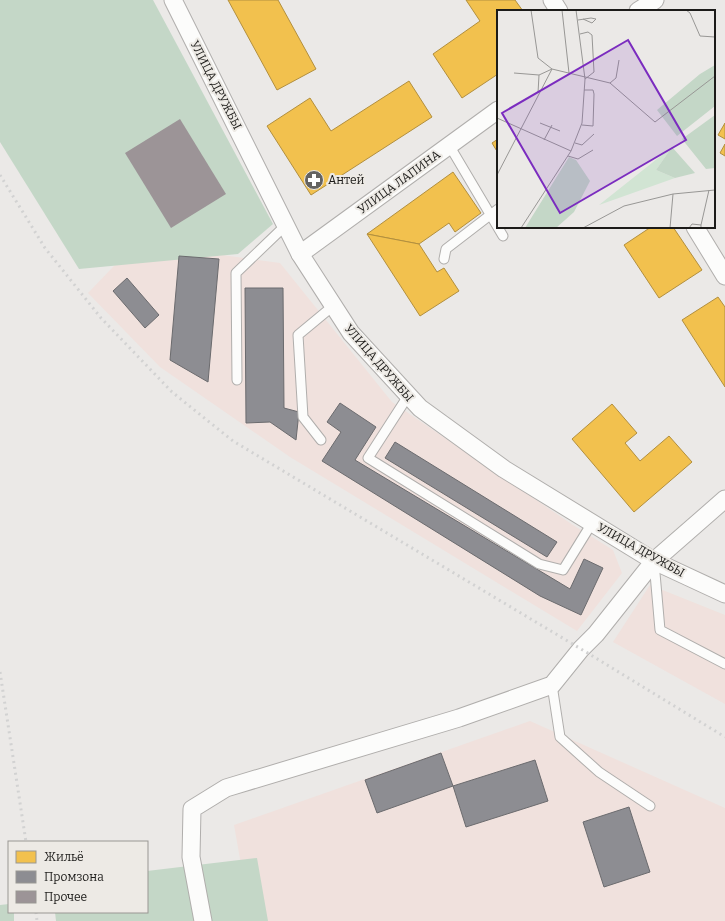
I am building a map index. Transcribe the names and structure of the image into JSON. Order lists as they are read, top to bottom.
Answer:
{
  "streets": {
    "street": ["УЛИЦА ДРУЖБЫ", "УЛИЦА ЛАПИНА"]
  },
  "crossings": [
    ["УЛИЦА ДРУЖБЫ", "УЛИЦА ЛАПИНА"]
  ],
  "places": {
    "pharmacy": ["Антей"]
  },
  "legend": ["Жильё", "Промзона", "Прочее"]
}
